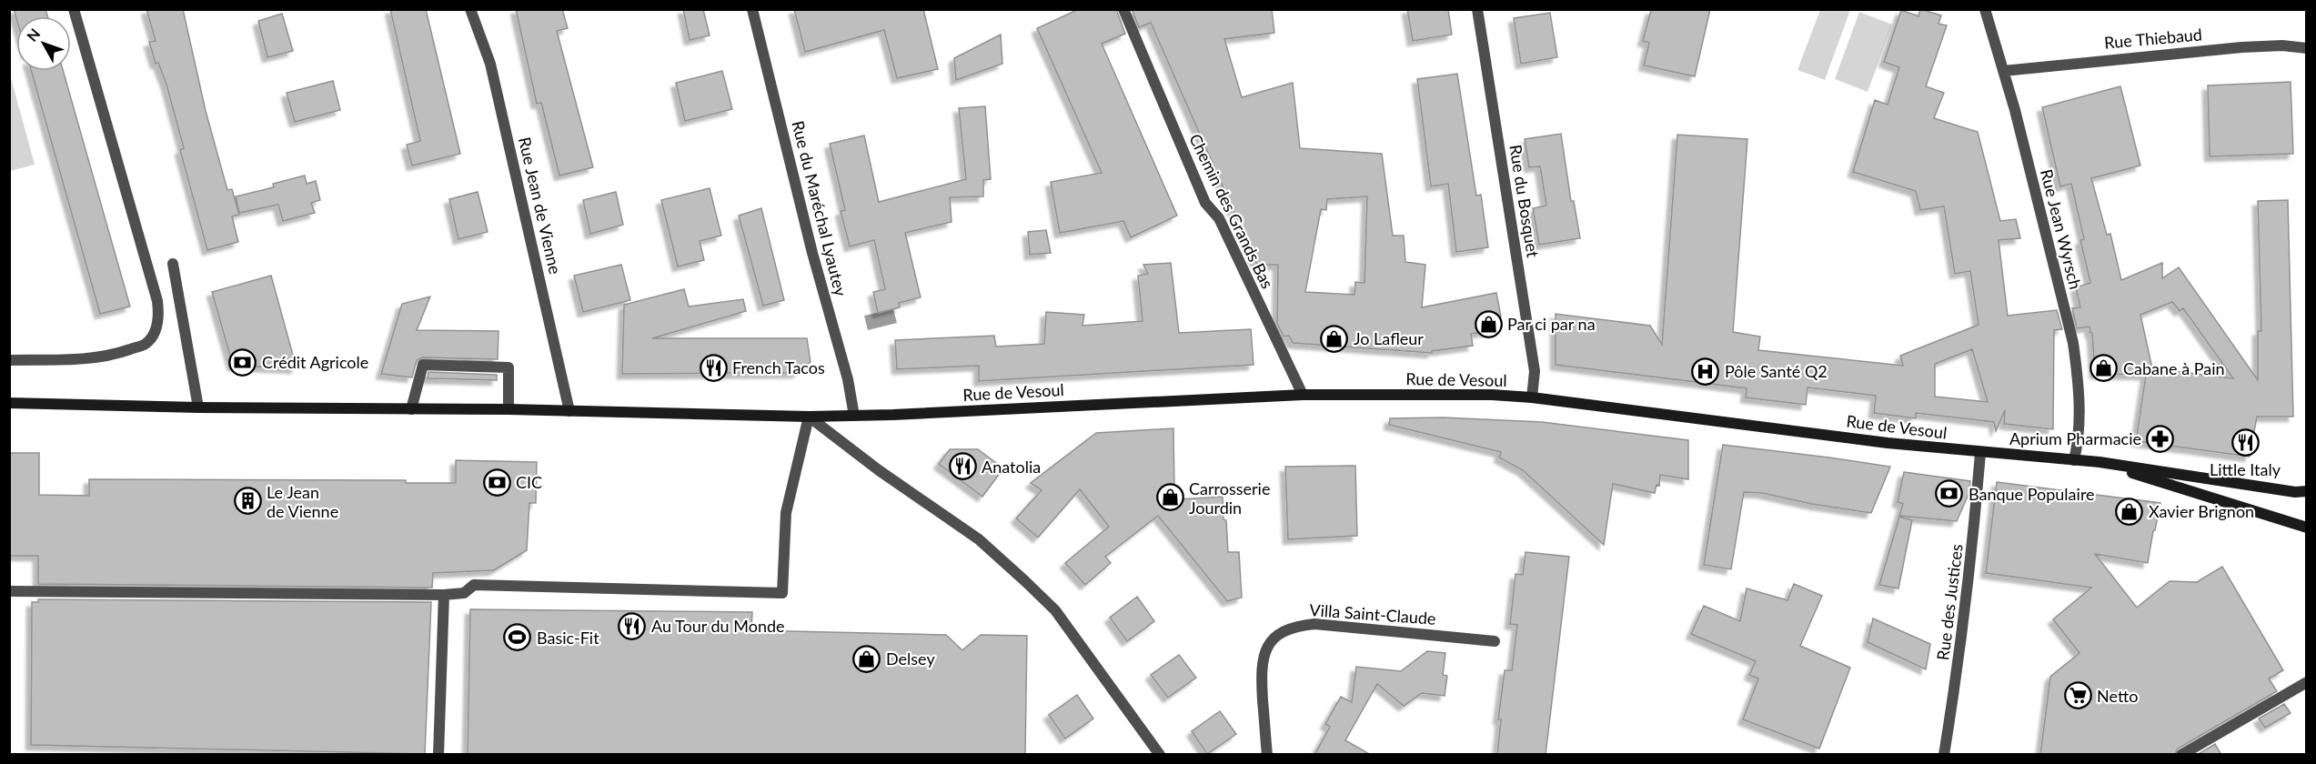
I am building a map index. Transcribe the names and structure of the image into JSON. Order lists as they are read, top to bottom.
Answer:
{
  "streets": {
    "main road": ["Rue de Vesoul"],
    "street": [
      "Rue Thiebaud",
      "Rue du Bosquet",
      "Rue Jean de Vienne",
      "Rue du Maréchal Lyautey",
      "Chemin des Grands Bas",
      "Rue Jean Wyrsch",
      "Rue des Justices",
      "Villa Saint-Claude"
    ]
  },
  "crossings": [
    ["Rue Thiebaud", "Rue Jean Wyrsch"],
    ["Rue du Bosquet", "Rue de Vesoul"],
    ["Rue Jean de Vienne", "Rue de Vesoul"],
    ["Rue du Maréchal Lyautey", "Rue de Vesoul"],
    ["Chemin des Grands Bas", "Rue de Vesoul"],
    ["Rue Jean Wyrsch", "Rue de Vesoul"],
    ["Rue de Vesoul", "Rue des Justices"]
  ],
  "places": {
    "shop": [
      "Par ci par na",
      "Jo Lafleur",
      "Cabane à Pain",
      "Carrosserie Jourdin",
      "Xavier Brignon",
      "Delsey"
    ],
    "bank": ["Crédit Agricole", "CIC", "Banque Populaire"],
    "restaurant": [
      "French Tacos",
      "Little Italy",
      "Anatolia",
      "Au Tour du Monde"
    ],
    "hospital": ["Pôle Santé Q2"],
    "pharmacy": ["Aprium Pharmacie"],
    "building": ["Le Jean de Vienne"],
    "sports": ["Basic-Fit"],
    "supermarket": ["Netto"]
  },
  "north": "top left"
}
